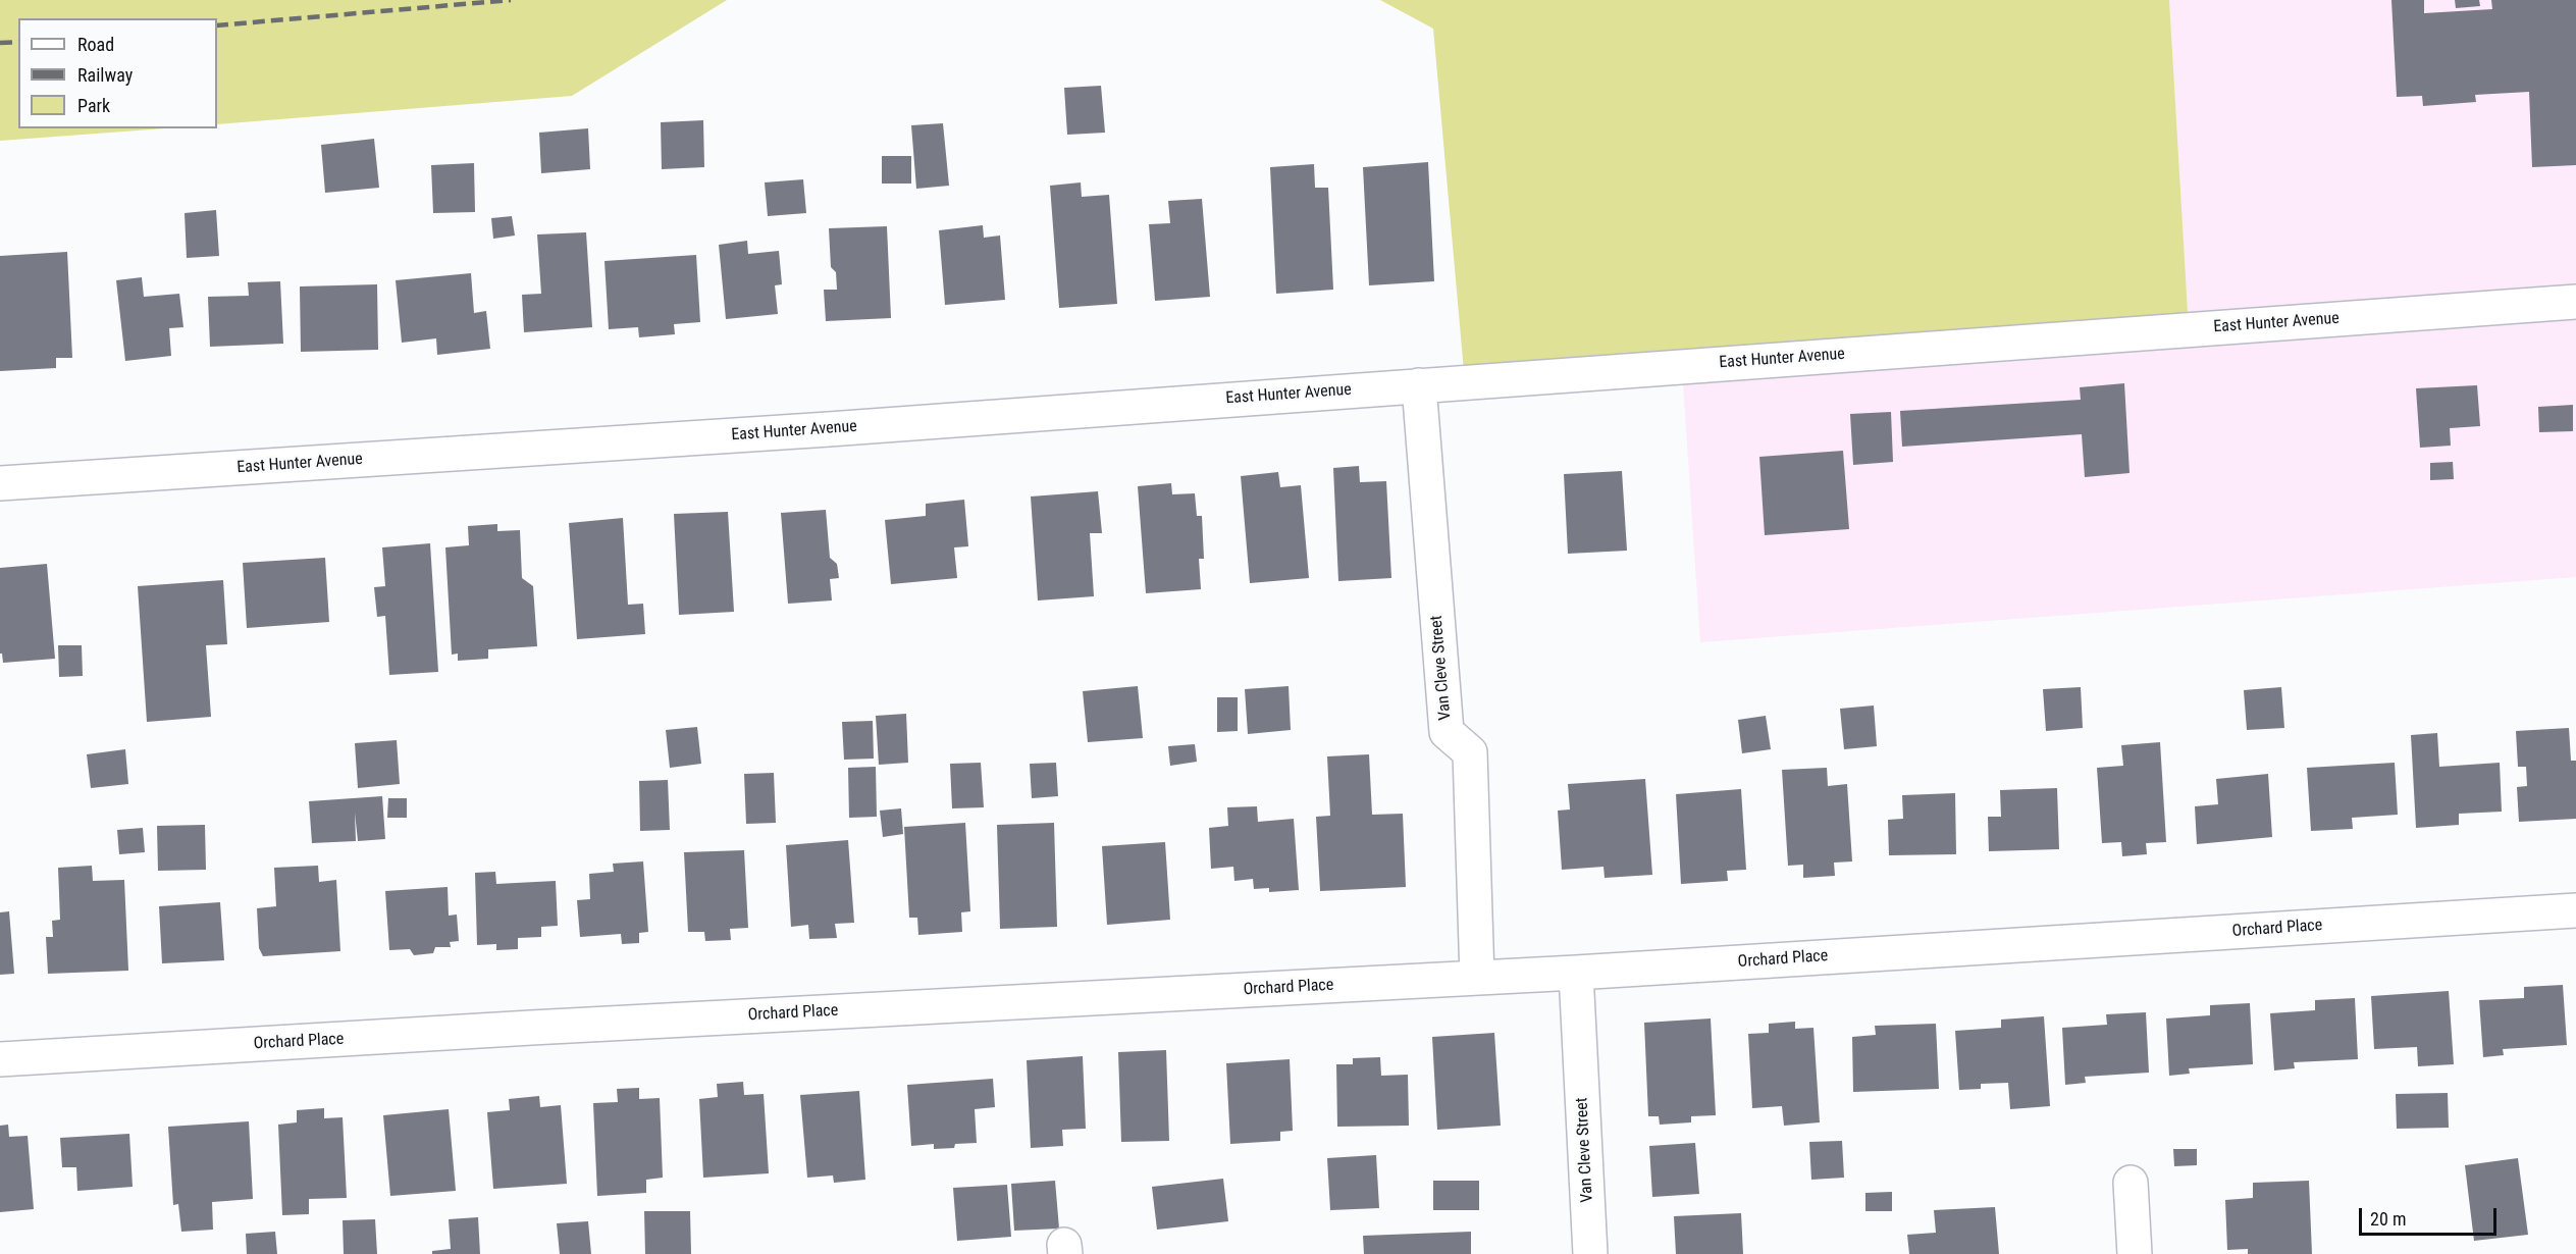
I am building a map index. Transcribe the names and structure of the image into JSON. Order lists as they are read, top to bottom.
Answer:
{
  "streets": {
    "street": ["East Hunter Avenue", "Van Cleve Street", "Orchard Place"]
  },
  "crossings": [
    ["East Hunter Avenue", "Van Cleve Street"],
    ["Van Cleve Street", "Orchard Place"]
  ],
  "legend": ["Road", "Railway", "Park"],
  "scale_bar": "20 m"
}
